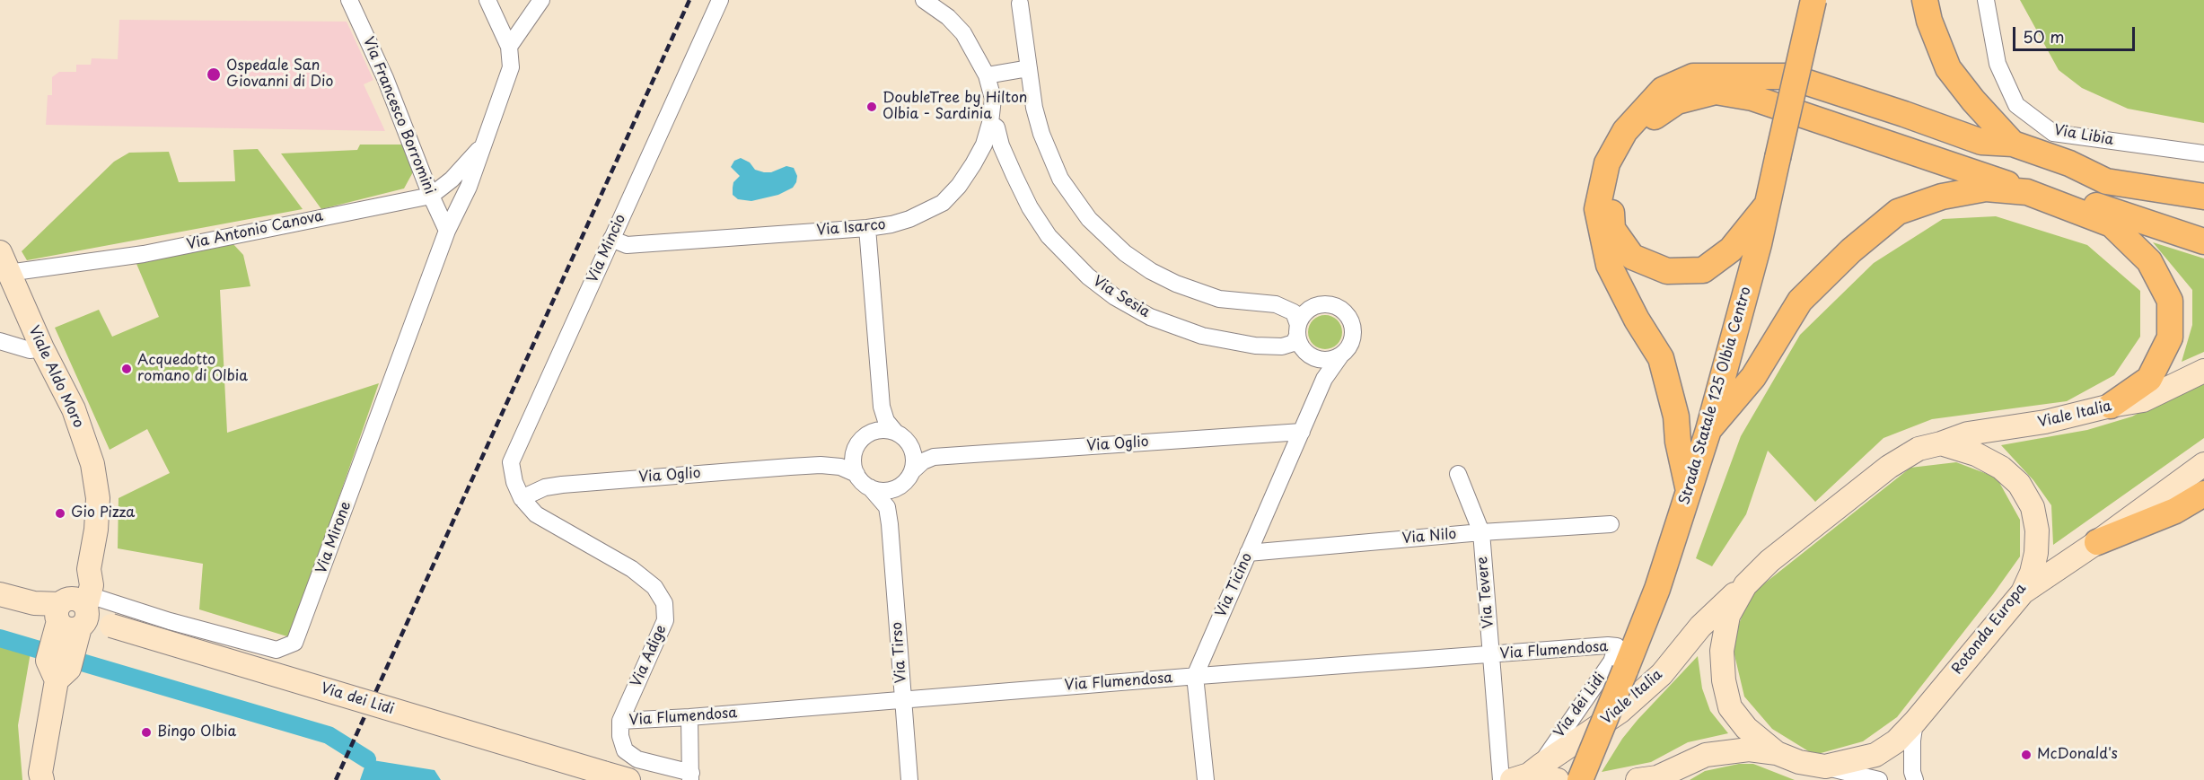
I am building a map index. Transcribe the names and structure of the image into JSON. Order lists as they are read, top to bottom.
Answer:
{
  "streets": {
    "main road": [
      "Viale Aldo Moro",
      "Strada Statale 125 Olbia Centro",
      "Viale Italia",
      "Rotonda Europa",
      "Via dei Lidi"
    ],
    "street": [
      "Via Francesco Borromini",
      "Via Libia",
      "Via Isarco",
      "Via Antonio Canova",
      "Via Mincio",
      "Via Sesia",
      "Via Oglio",
      "Via Nilo",
      "Via Mirone",
      "Via Ticino",
      "Via Tevere",
      "Via Flumendosa",
      "Via Tirso",
      "Via Adige"
    ]
  },
  "crossings": [
    ["Via Francesco Borromini", "Via Antonio Canova"],
    ["Via Francesco Borromini", "Via Mirone"],
    ["Via Isarco", "Via Mincio"],
    ["Via Isarco", "Via Sesia"],
    ["Via Antonio Canova", "Viale Aldo Moro"],
    ["Via Antonio Canova", "Via Mirone"],
    ["Via Mincio", "Via Oglio"],
    ["Via Mincio", "Via Adige"],
    ["Via Sesia", "Via Ticino"],
    ["Viale Aldo Moro", "Via Mirone"],
    ["Viale Aldo Moro", "Via dei Lidi"],
    ["Viale Italia", "Rotonda Europa"],
    ["Viale Italia", "Via dei Lidi"],
    ["Via Oglio", "Via Ticino"],
    ["Via Oglio", "Via Adige"],
    ["Via Nilo", "Via Ticino"],
    ["Via Nilo", "Via Tevere"],
    ["Via Mirone", "Via dei Lidi"],
    ["Via Ticino", "Via Flumendosa"],
    ["Via Tevere", "Via Flumendosa"],
    ["Via Flumendosa", "Via Tirso"],
    ["Via Flumendosa", "Via Adige"],
    ["Via Flumendosa", "Via dei Lidi"]
  ],
  "places": [
    "Ospedale San Giovanni di Dio",
    "DoubleTree by Hilton Olbia - Sardinia",
    "Acquedotto romano di Olbia",
    "Gio Pizza",
    "Bingo Olbia",
    "McDonald's"
  ],
  "scale_bar": "50 m"
}
